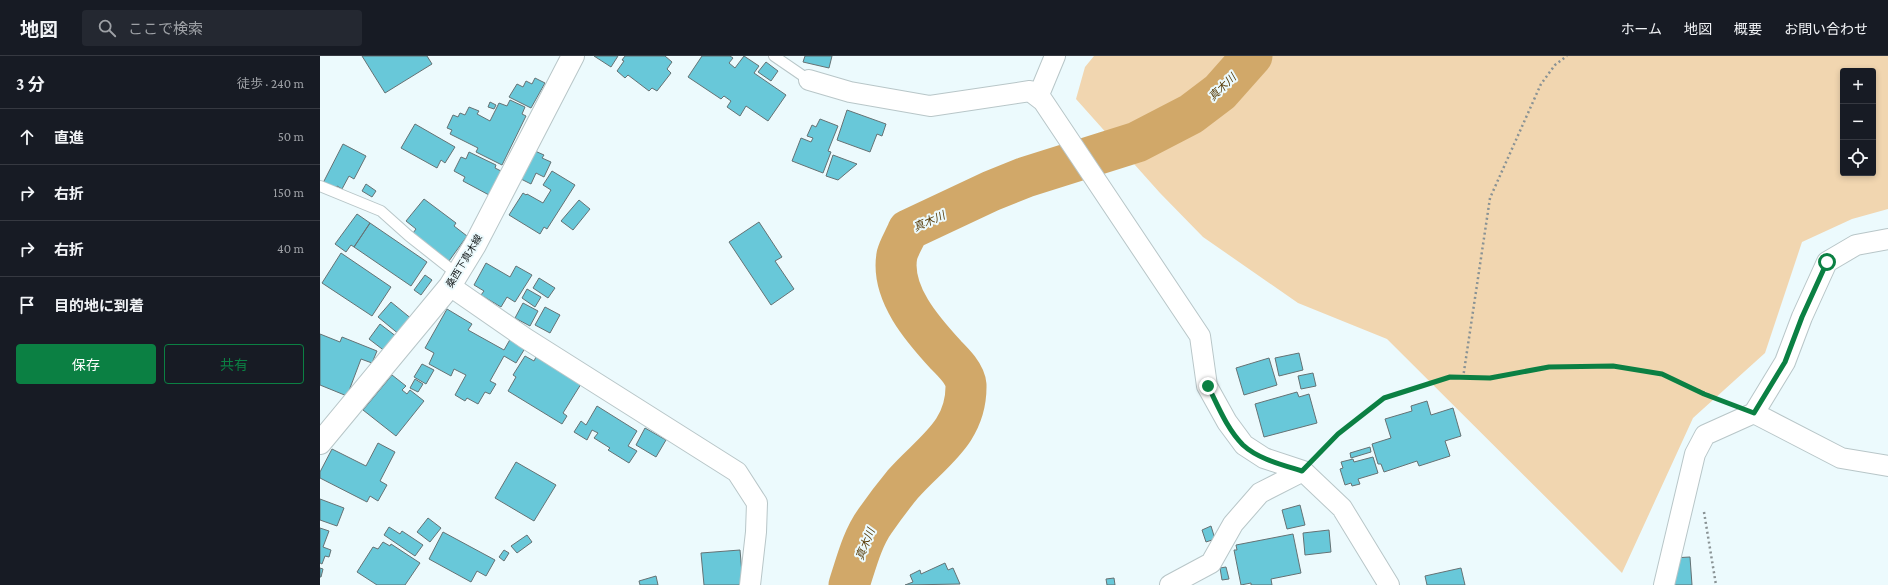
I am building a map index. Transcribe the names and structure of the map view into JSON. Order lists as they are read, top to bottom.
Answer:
{
  "streets": {
    "main road": ["桑西下真木線"]
  },
  "water": ["真木川"],
  "page": {
    "header": "地図",
    "search": "ここで検索",
    "nav": [
      "ホーム",
      "地図",
      "概要",
      "お問い合わせ"
    ],
    "heading": ["3 分", "徒歩 · 240 m"],
    "map_buttons": ["+", "−"],
    "list": [
      ["直進", "50 m"],
      ["右折", "150 m"],
      ["右折", "40 m"],
      "目的地に到着"
    ],
    "buttons": ["保存", "共有"]
  }
}
